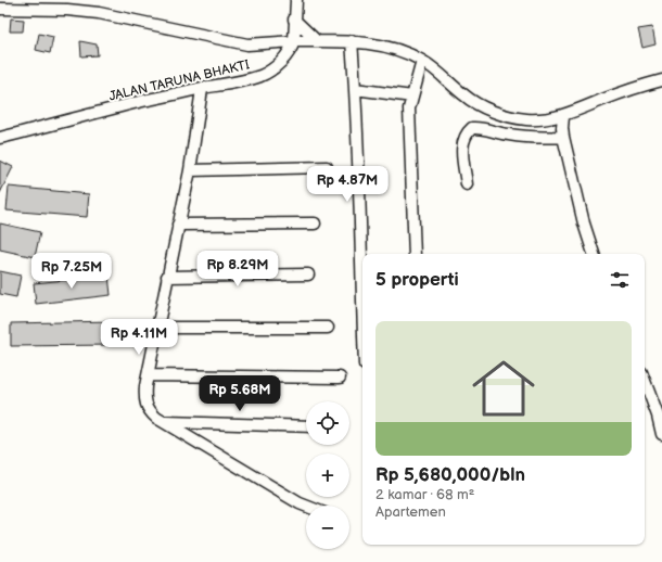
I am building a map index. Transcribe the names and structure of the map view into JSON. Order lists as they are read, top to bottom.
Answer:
{
  "streets": {
    "street": ["JALAN TARUNA BHAKTI"]
  },
  "page": {
    "price": [
      "Rp 4.87M",
      "Rp 8.29M",
      "Rp 7.25M",
      "Rp 4.11M",
      "Rp 5.68M"
    ],
    "heading": "5 properti",
    "list": [
      {
        "name": "Rp 5,680,000/bln",
        "note": "2 kamar · 68 m² · Apartemen"
      }
    ],
    "map_buttons": ["+", "−"]
  }
}
